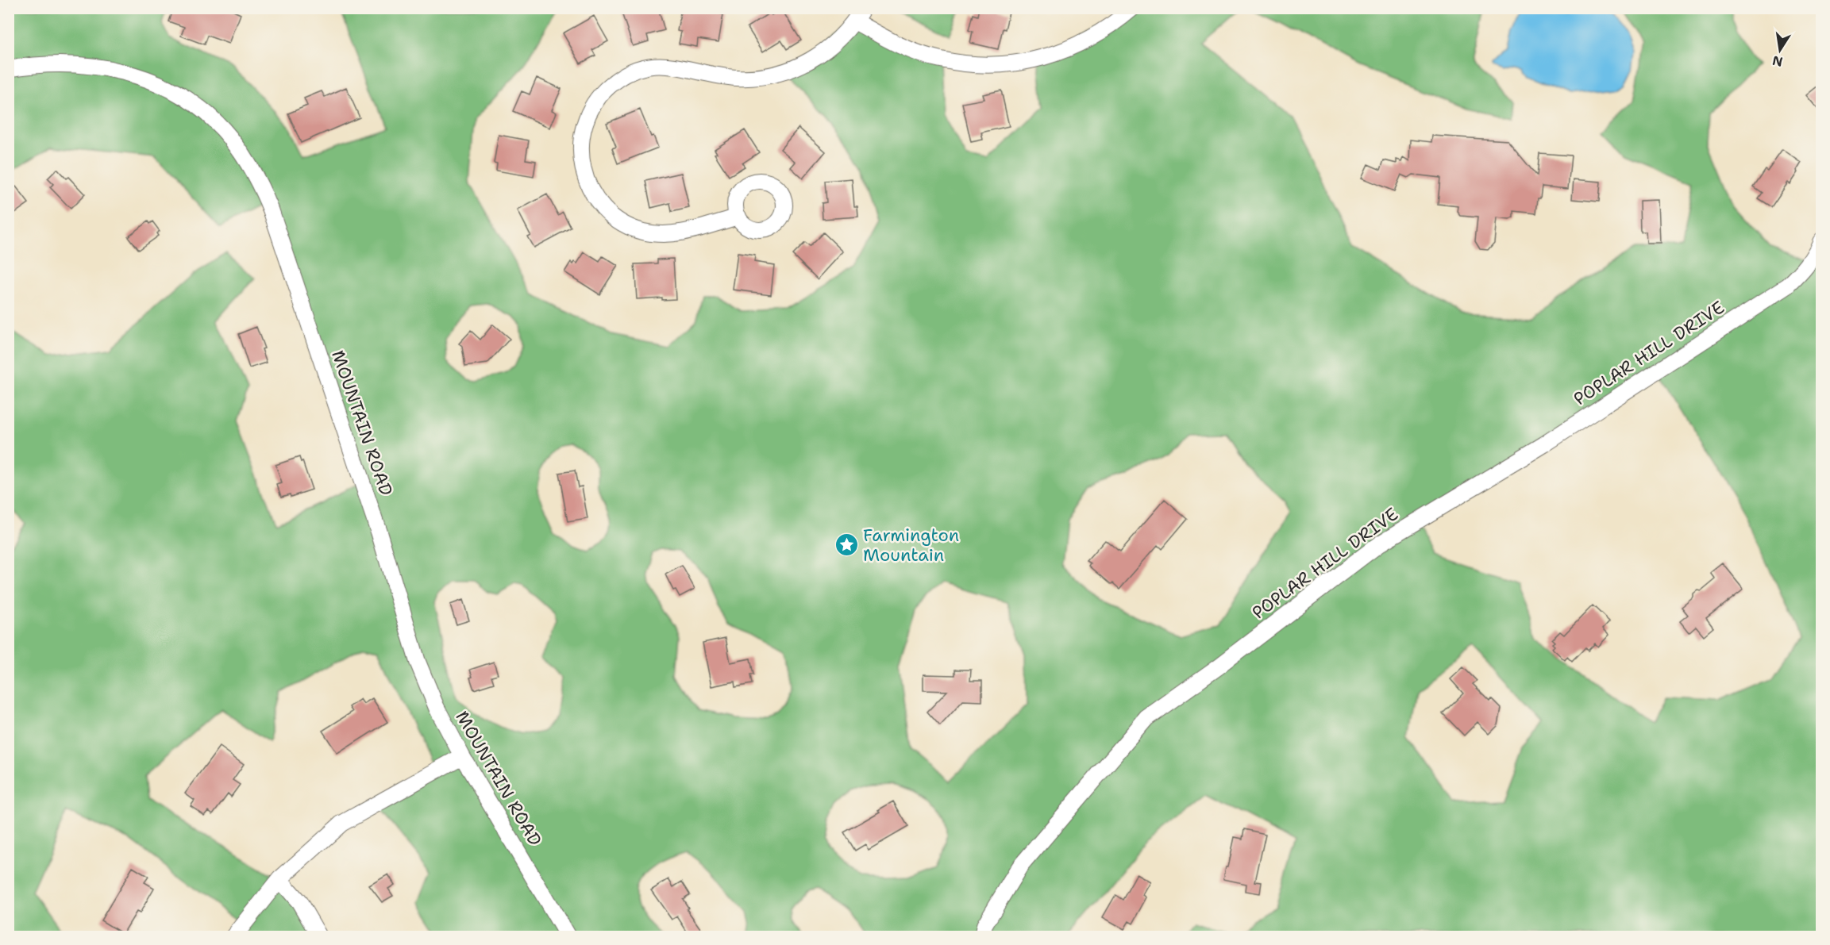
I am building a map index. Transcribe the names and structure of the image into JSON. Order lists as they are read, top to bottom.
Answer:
{
  "streets": {
    "street": ["POPLAR HILL DRIVE", "MOUNTAIN ROAD"]
  },
  "places": {
    "place": ["Farmington Mountain"]
  },
  "north": "bottom"
}
